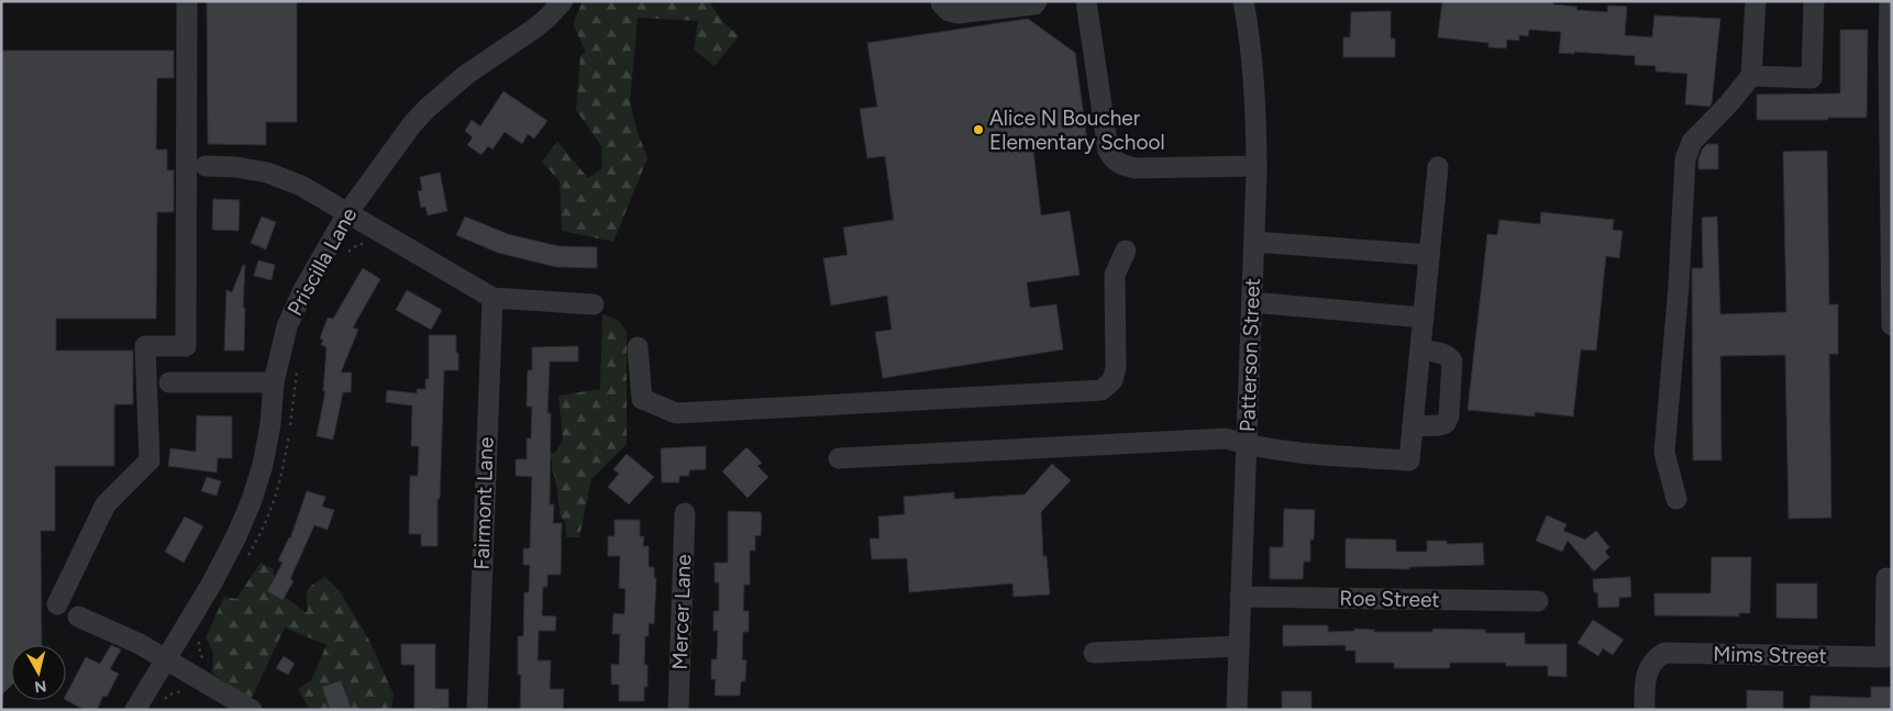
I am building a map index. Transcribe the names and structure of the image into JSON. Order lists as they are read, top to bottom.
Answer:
{
  "streets": {
    "street": [
      "Priscilla Lane",
      "Patterson Street",
      "Fairmont Lane",
      "Roe Street",
      "Mercer Lane",
      "Mims Street"
    ]
  },
  "crossings": [
    ["Patterson Street", "Roe Street"]
  ],
  "places": ["Alice N Boucher Elementary School"],
  "north": "bottom"
}
